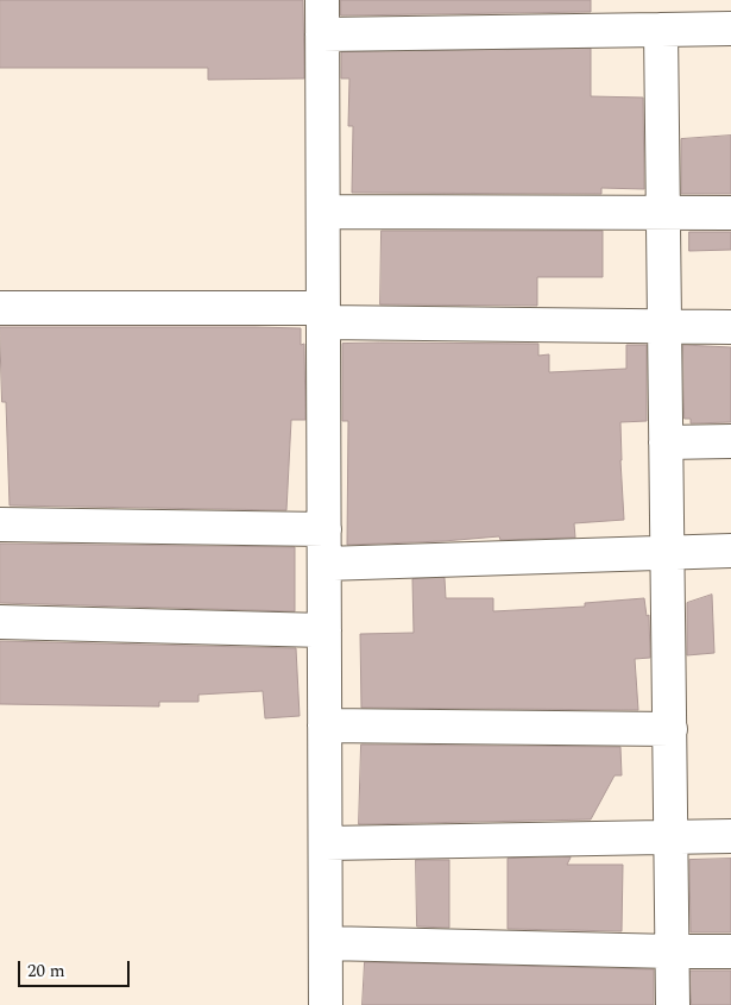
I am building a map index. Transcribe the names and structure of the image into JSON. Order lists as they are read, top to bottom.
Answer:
{
  "scale_bar": "20 m"
}
